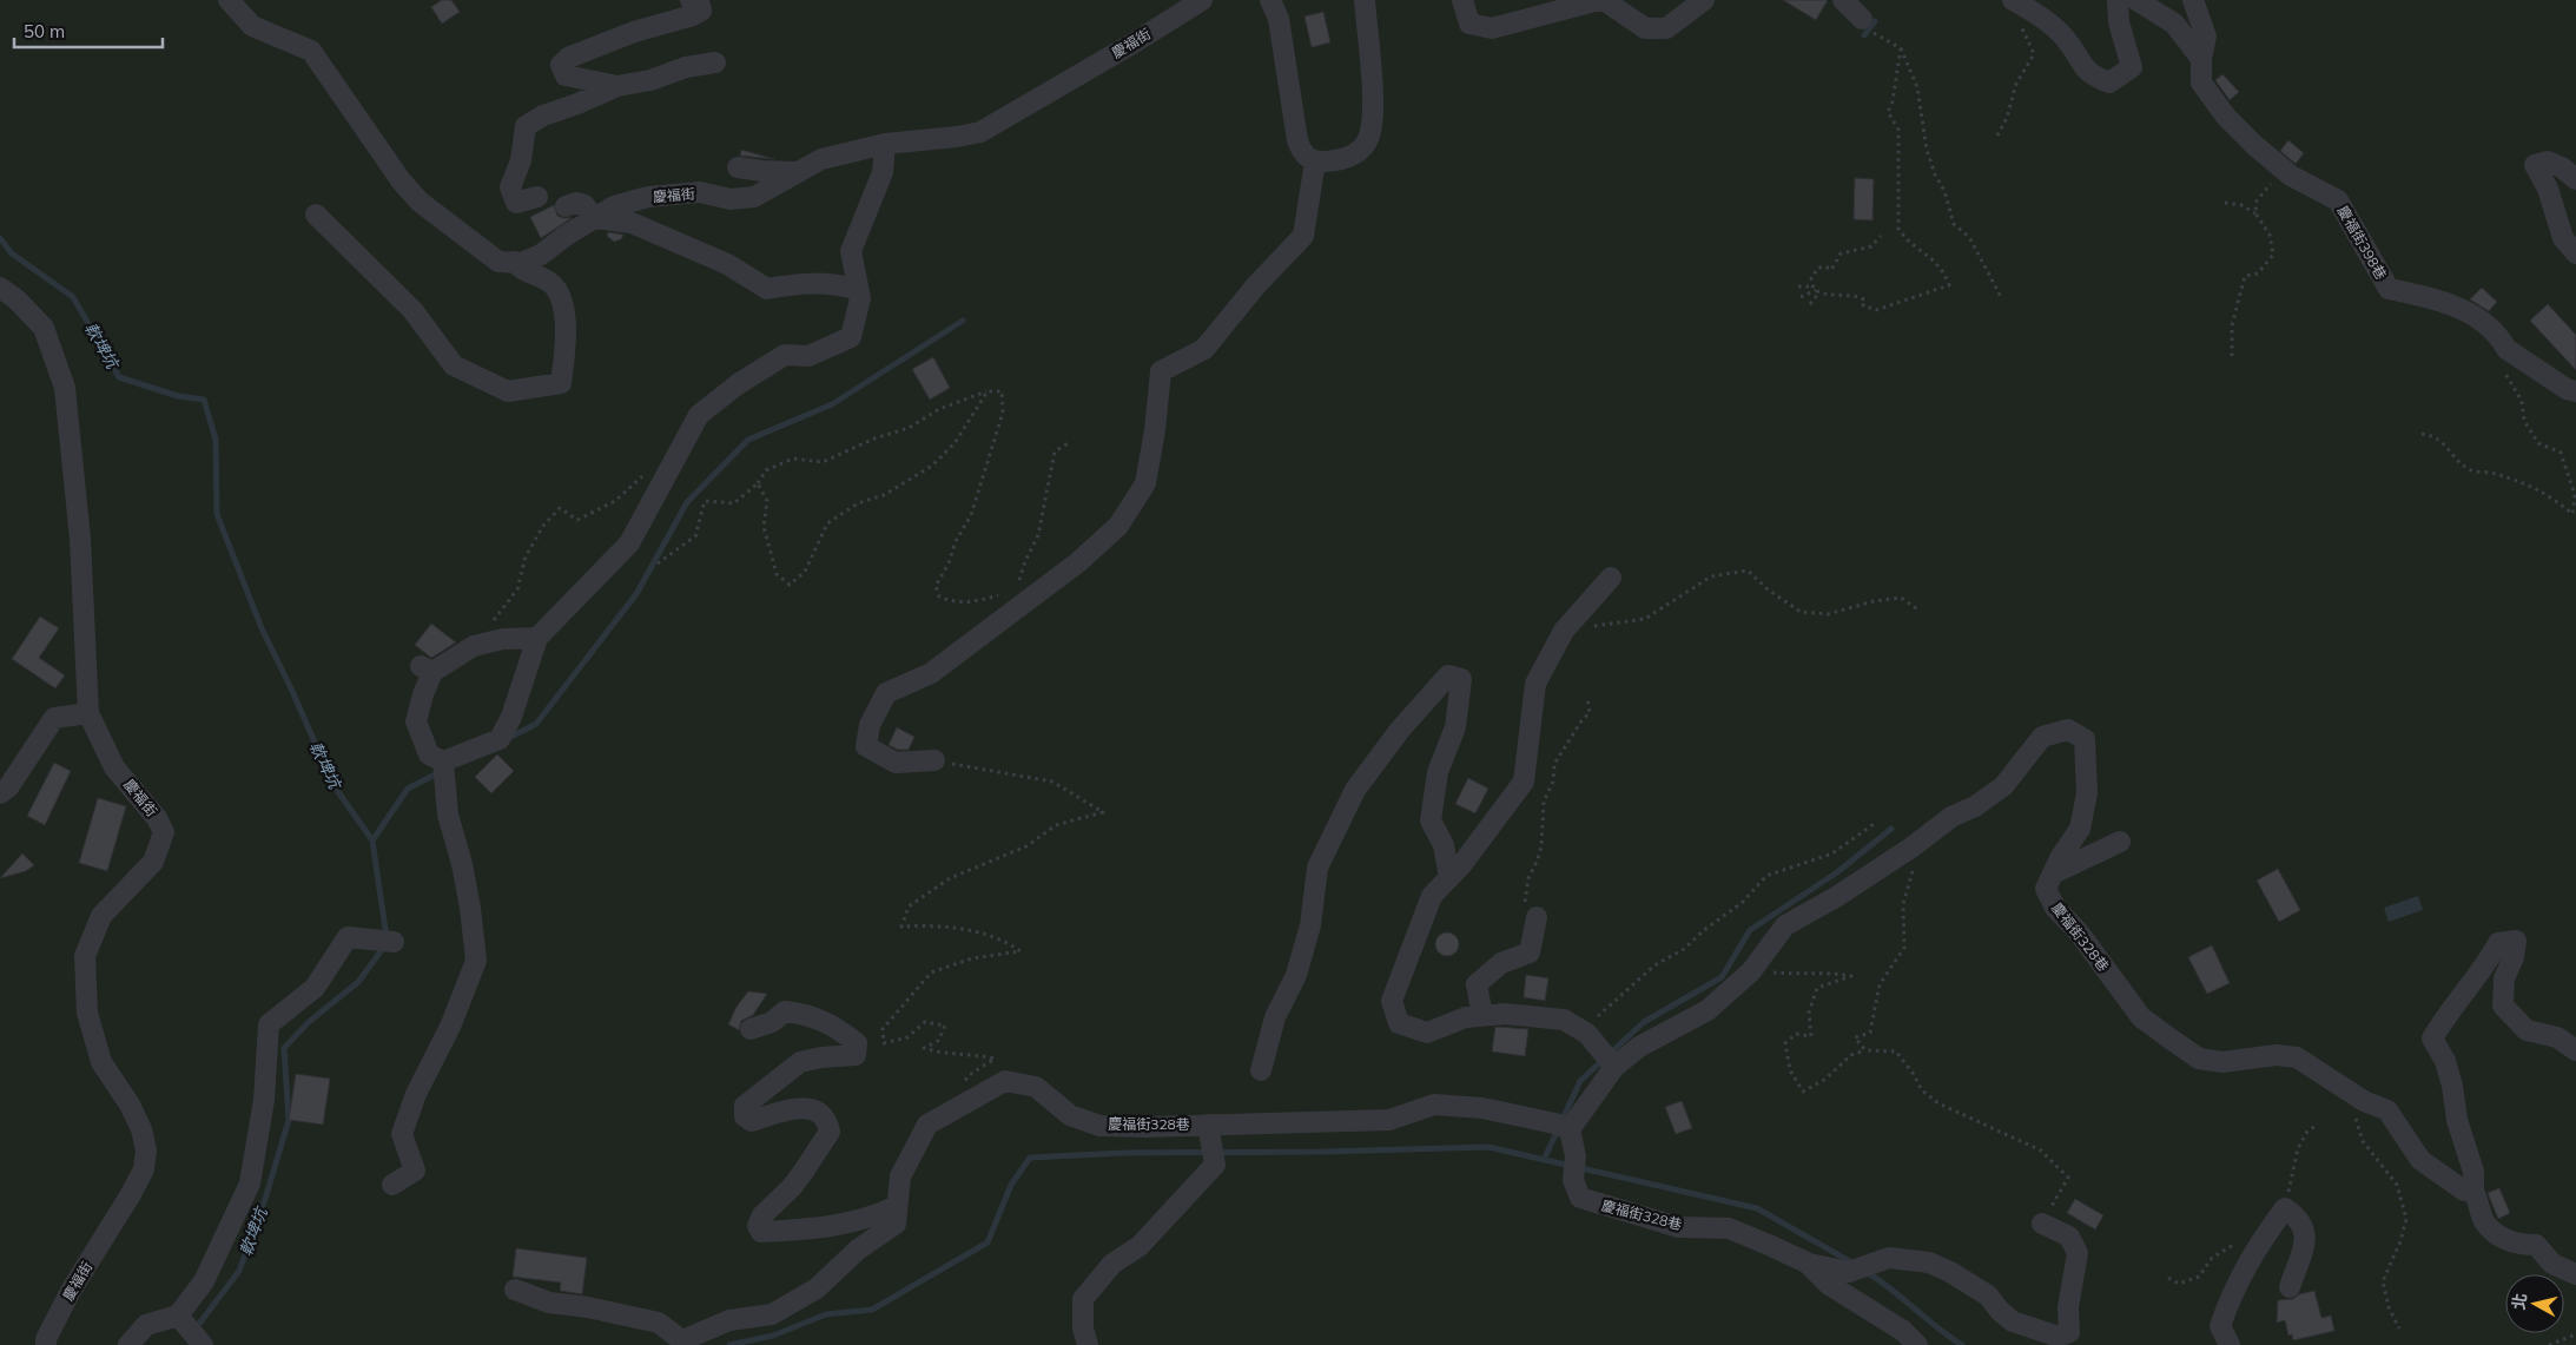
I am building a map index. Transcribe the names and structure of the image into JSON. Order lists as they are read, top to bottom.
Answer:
{
  "streets": {
    "street": ["慶福街", "慶福街398巷", "慶福街328巷"]
  },
  "water": ["軟埤坑"],
  "scale_bar": "50 m",
  "north": "left"
}
